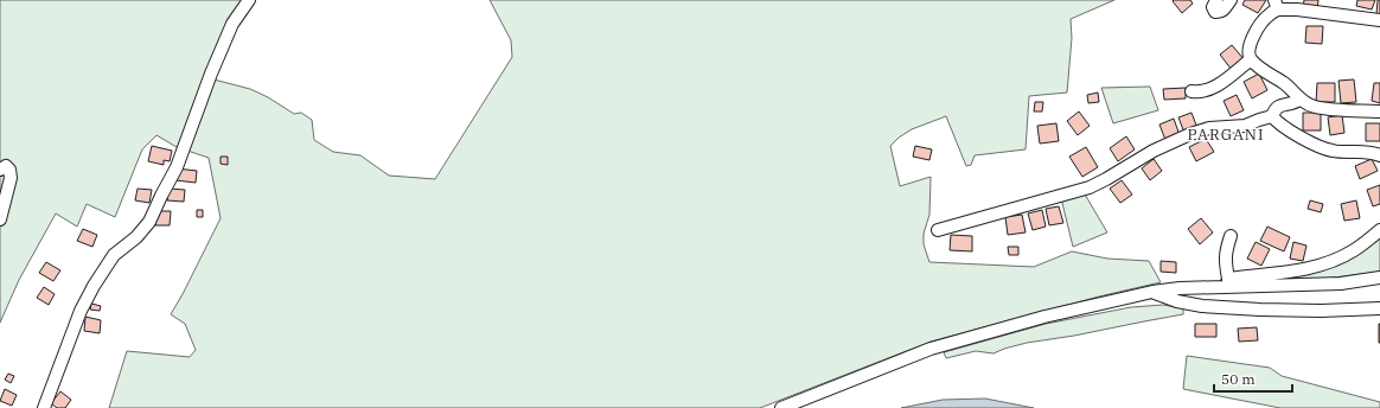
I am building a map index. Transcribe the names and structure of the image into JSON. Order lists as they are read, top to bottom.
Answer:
{
  "districts": ["PARGANI"],
  "scale_bar": "50 m"
}
